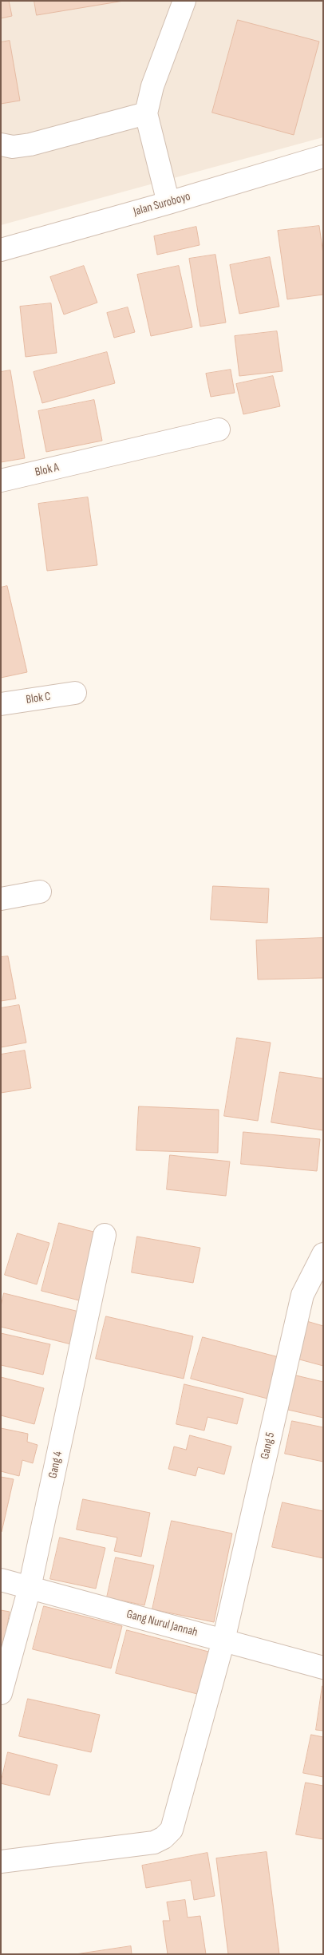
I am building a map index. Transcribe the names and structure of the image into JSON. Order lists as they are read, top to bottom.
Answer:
{
  "streets": {
    "street": [
      "Jalan Suroboyo",
      "Blok A",
      "Blok C",
      "Gang 5",
      "Gang 4",
      "Gang Nurul Jannah"
    ]
  },
  "crossings": [
    ["Gang 5", "Gang Nurul Jannah"],
    ["Gang 4", "Gang Nurul Jannah"]
  ]
}
